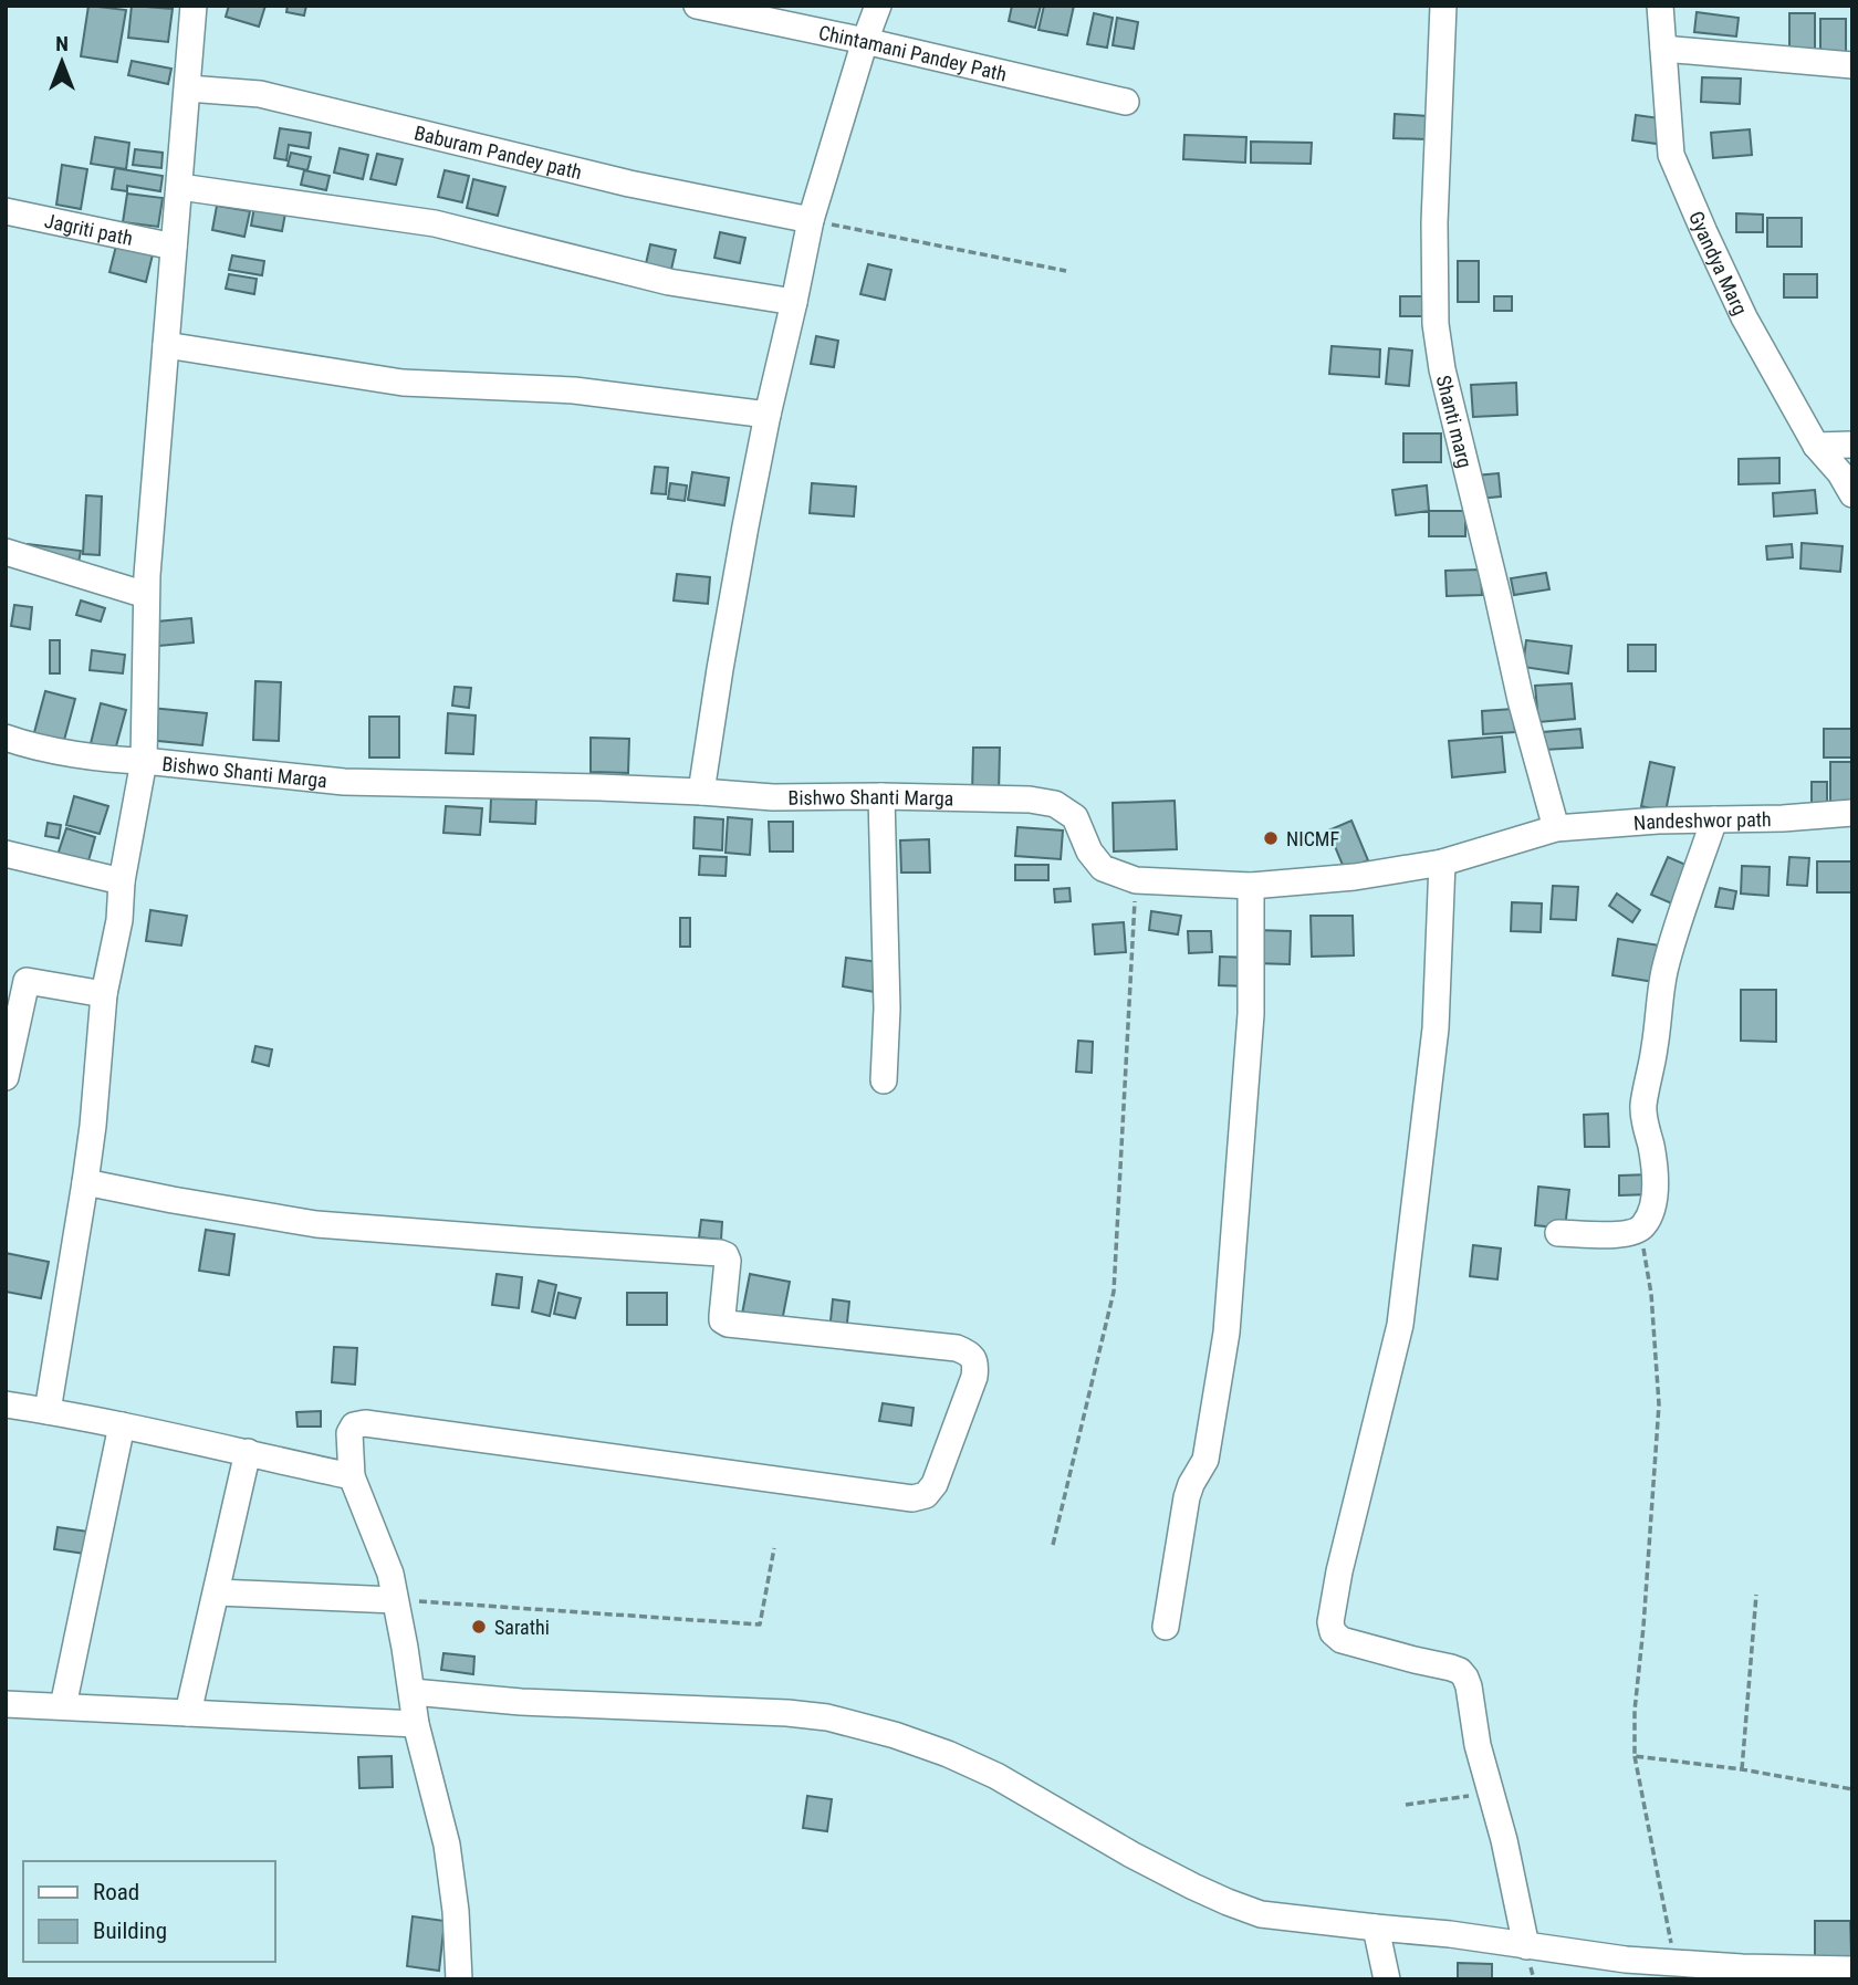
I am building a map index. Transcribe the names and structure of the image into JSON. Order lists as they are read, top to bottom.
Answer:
{
  "streets": {
    "street": [
      "Chintamani Pandey Path",
      "Baburam Pandey path",
      "Jagriti path",
      "Gyandya Marg",
      "Shanti marg",
      "Bishwo Shanti Marga",
      "Nandeshwor path"
    ]
  },
  "crossings": [
    ["Shanti marg", "Bishwo Shanti Marga"],
    ["Shanti marg", "Nandeshwor path"],
    ["Bishwo Shanti Marga", "Nandeshwor path"]
  ],
  "places": ["NICMF", "Sarathi"],
  "legend": ["Road", "Building"],
  "north": "top"
}
